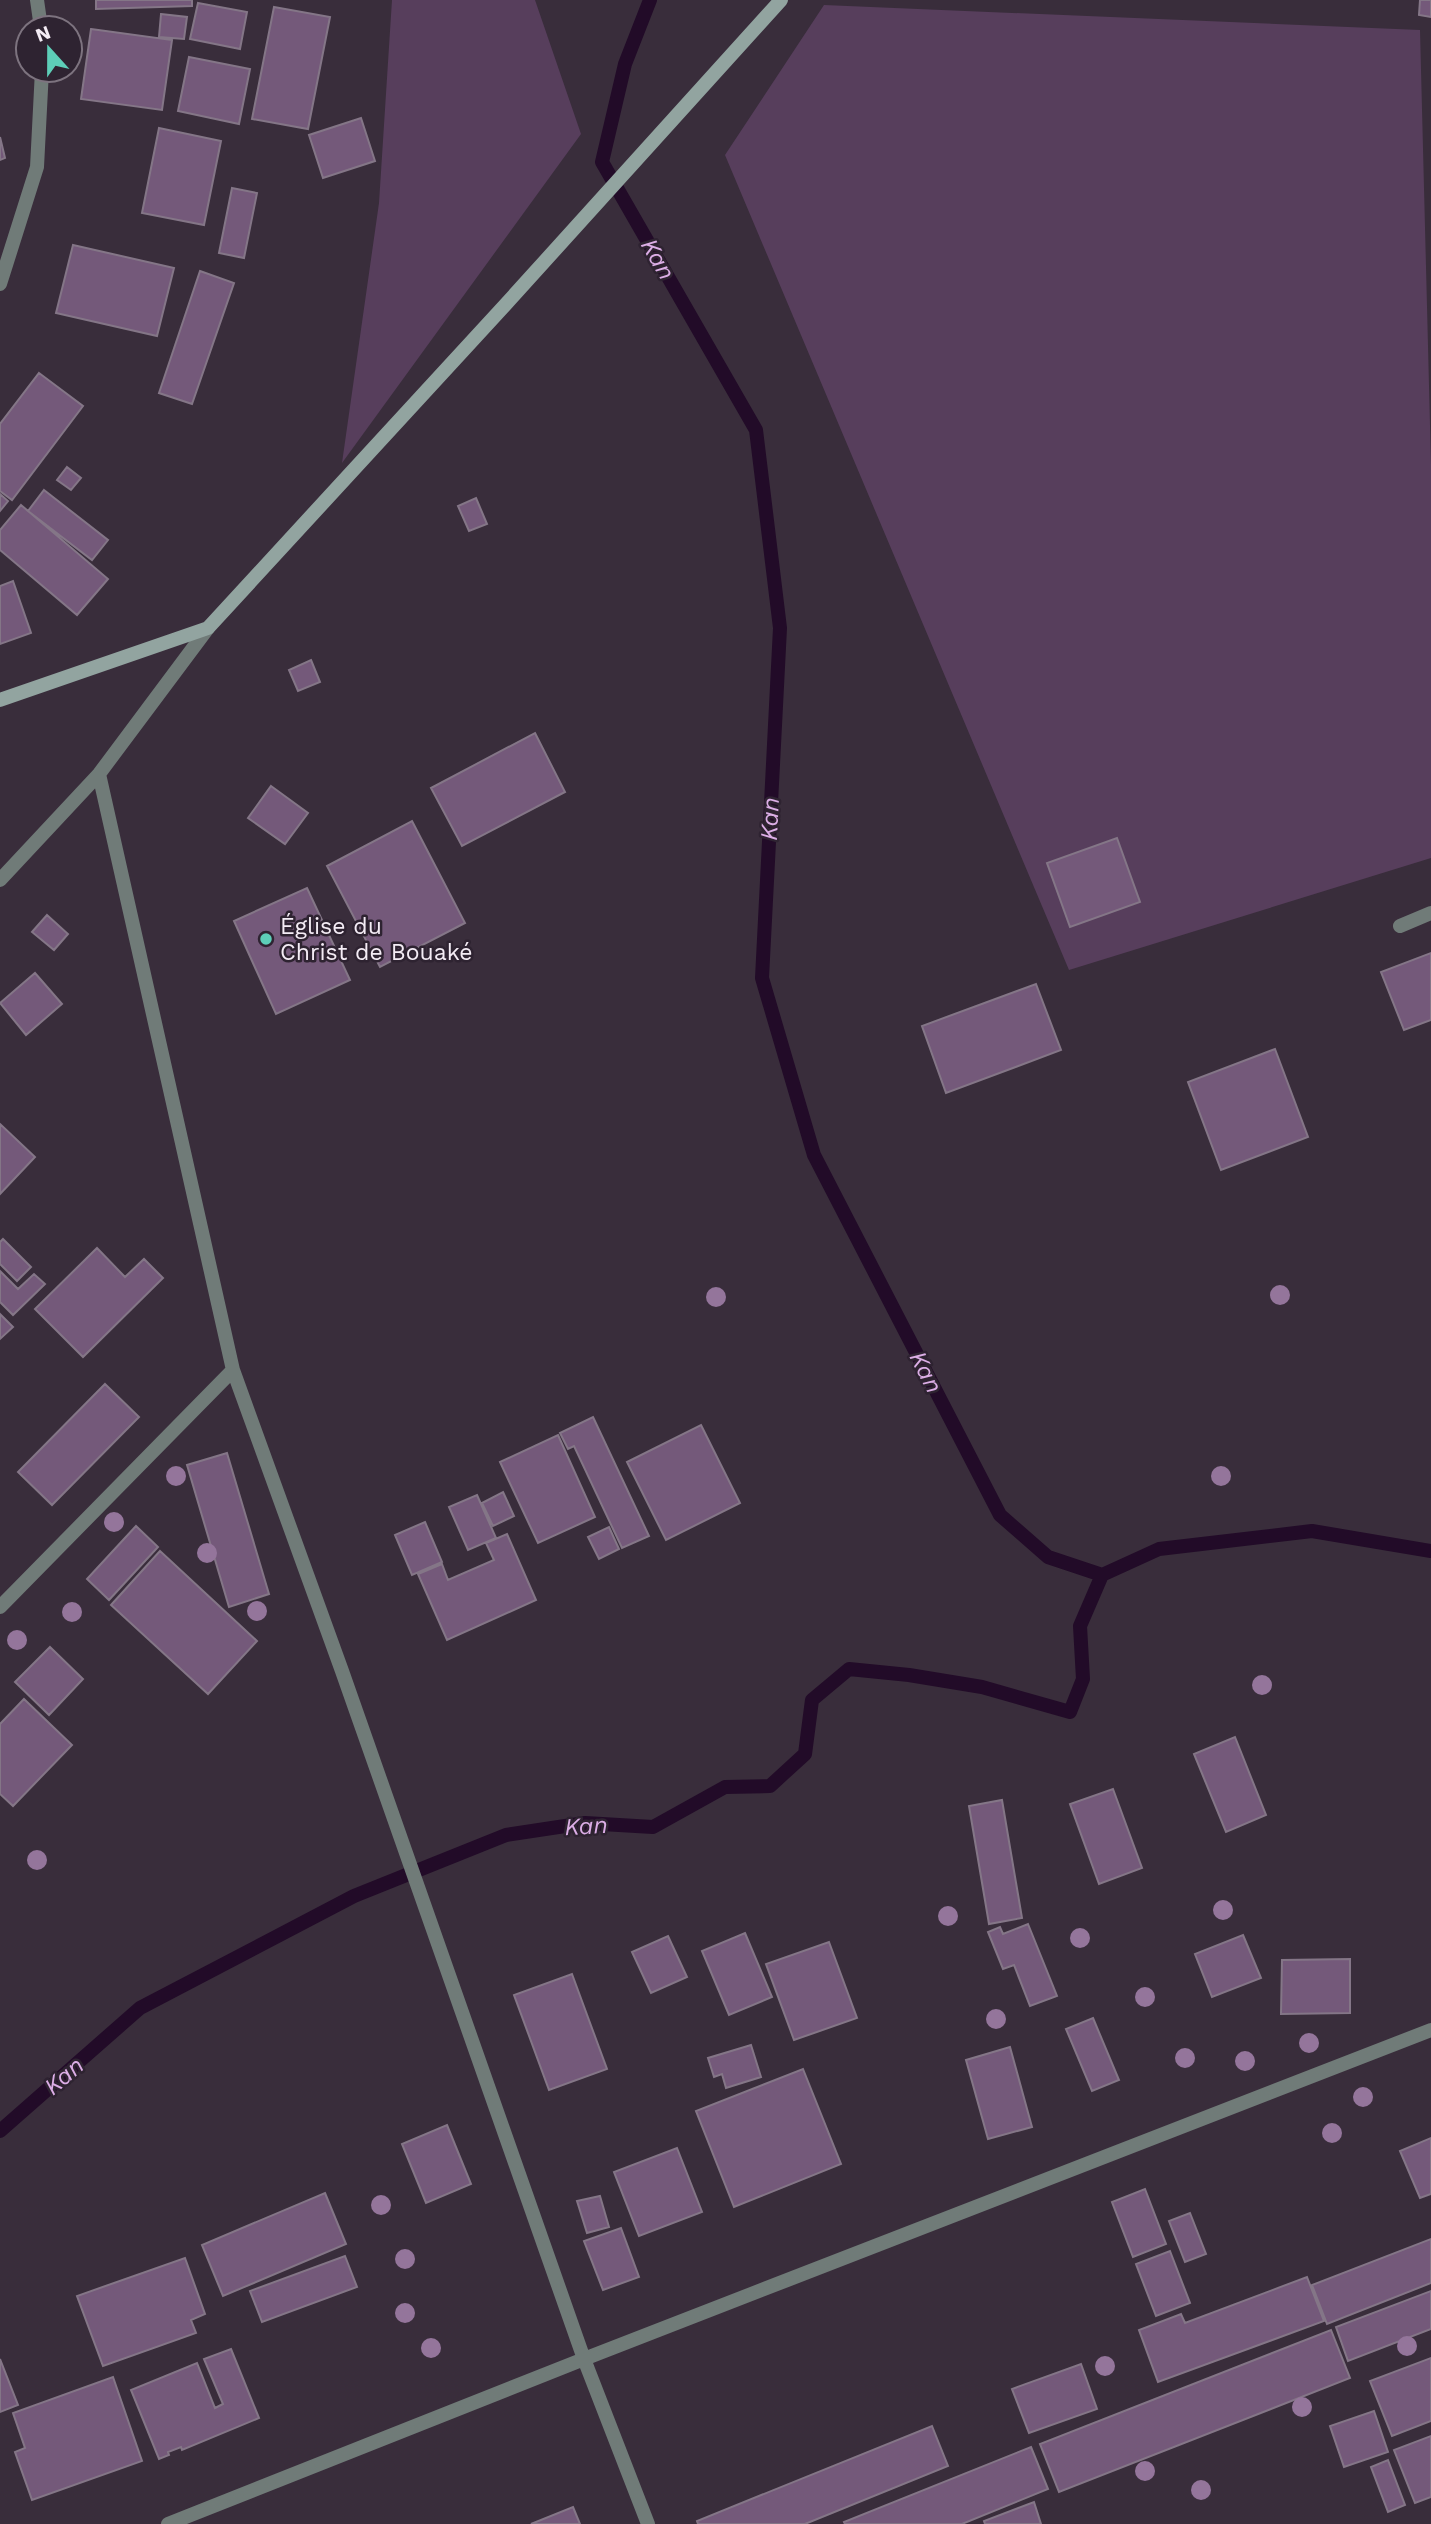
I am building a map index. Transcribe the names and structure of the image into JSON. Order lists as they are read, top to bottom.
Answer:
{
  "water": ["Kan"],
  "places": ["Église du Christ de Bouaké"],
  "north": "top"
}
